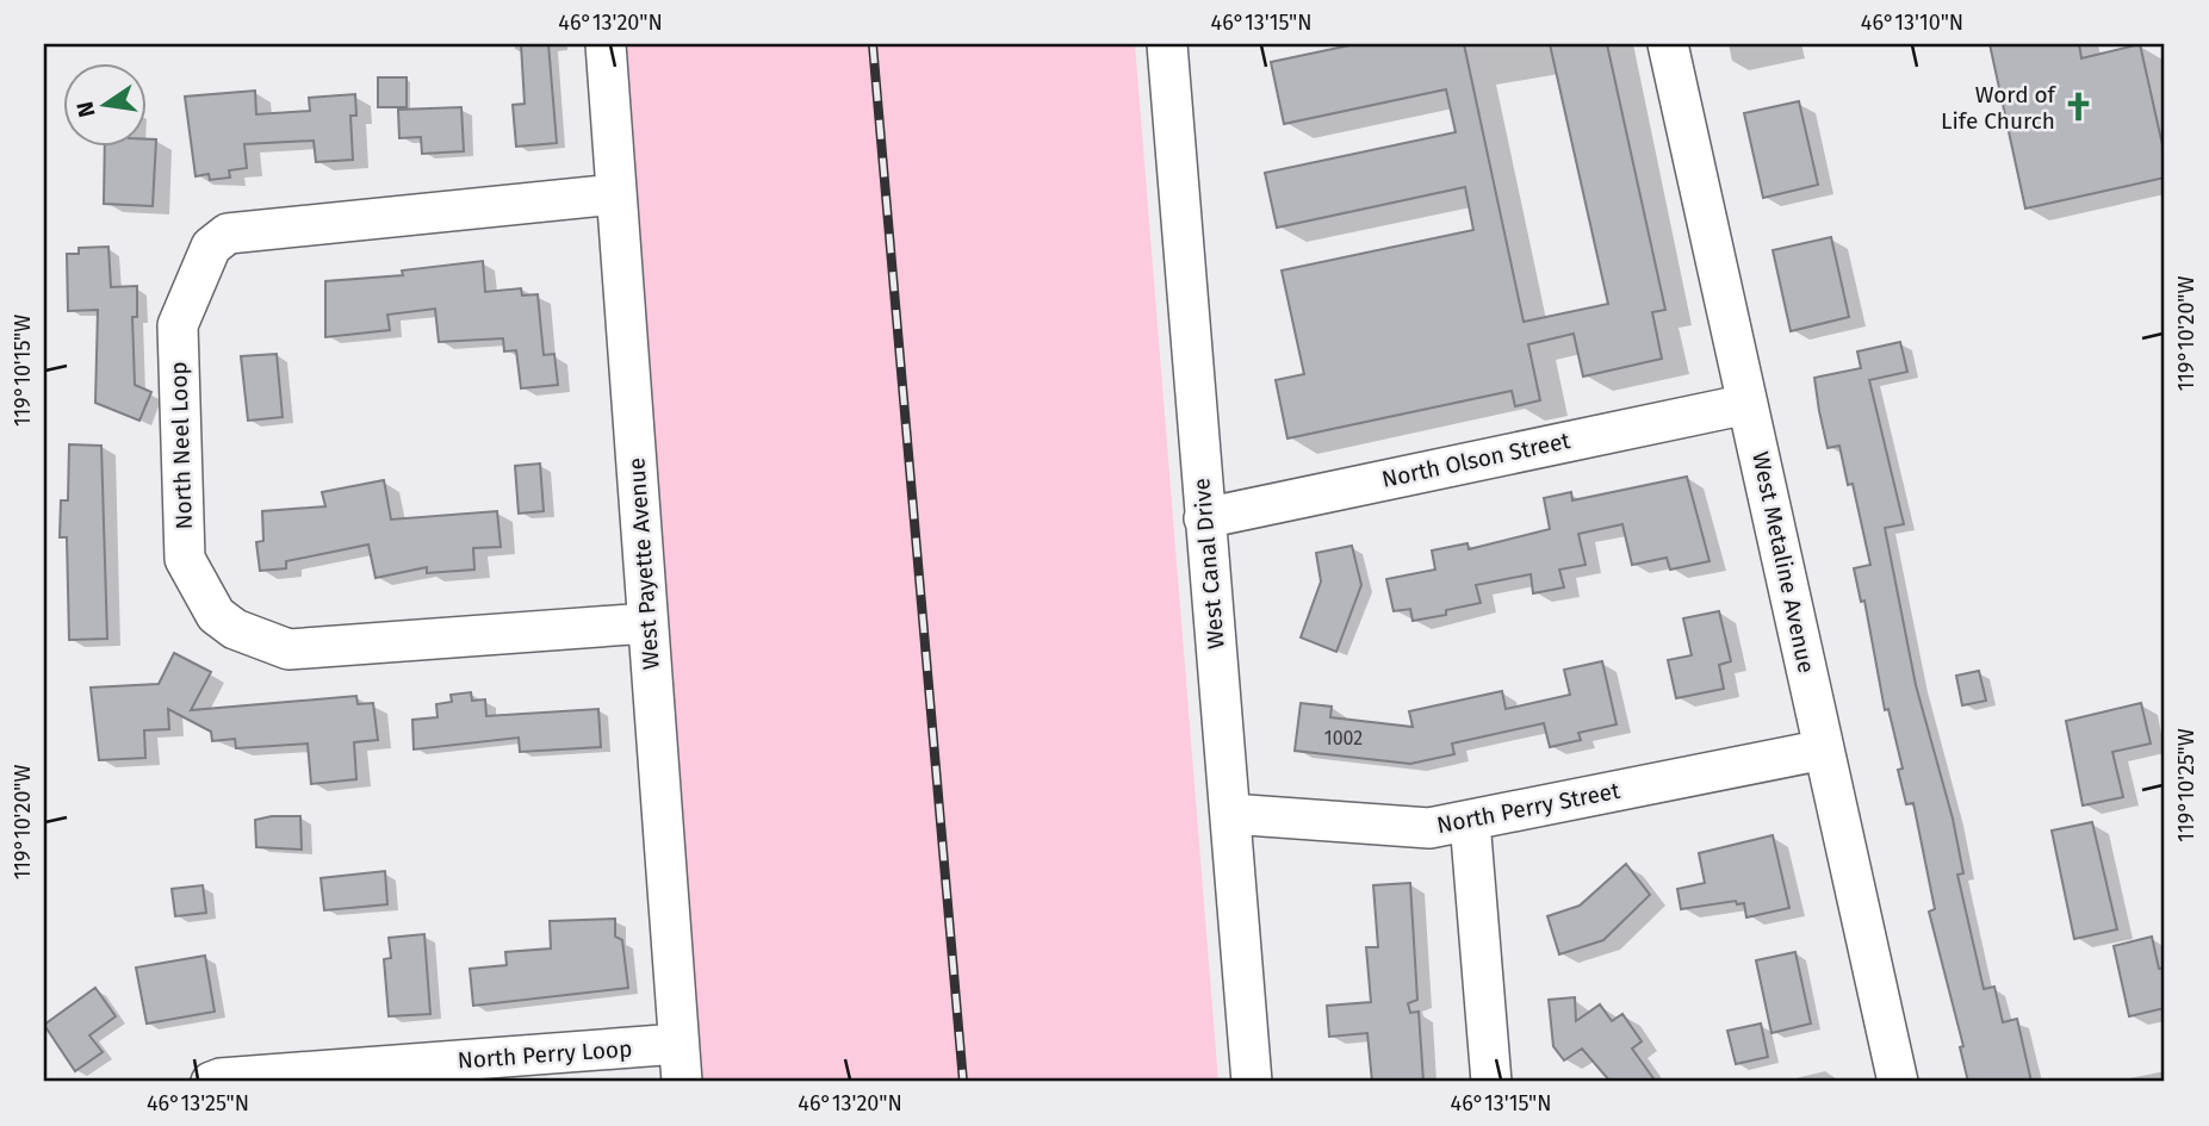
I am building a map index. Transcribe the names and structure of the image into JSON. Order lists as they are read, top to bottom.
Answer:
{
  "streets": {
    "street": [
      "North Neel Loop",
      "North Olson Street",
      "West Metaline Avenue",
      "West Payette Avenue",
      "West Canal Drive",
      "North Perry Street",
      "North Perry Loop"
    ]
  },
  "crossings": [
    ["North Neel Loop", "West Payette Avenue"],
    ["North Olson Street", "West Metaline Avenue"],
    ["North Olson Street", "West Canal Drive"],
    ["West Metaline Avenue", "North Perry Street"],
    ["West Payette Avenue", "North Perry Loop"],
    ["West Canal Drive", "North Perry Street"]
  ],
  "places": {
    "church": ["Word of Life Church"]
  },
  "house_numbers": ["1002"],
  "north": "left",
  "coordinates": [
    "46°13'20\"N",
    "46°13'15\"N",
    "46°13'10\"N",
    "119°10'20\"W",
    "119°10'15\"W",
    "119°10'25\"W",
    "46°13'25\"N"
  ]
}
